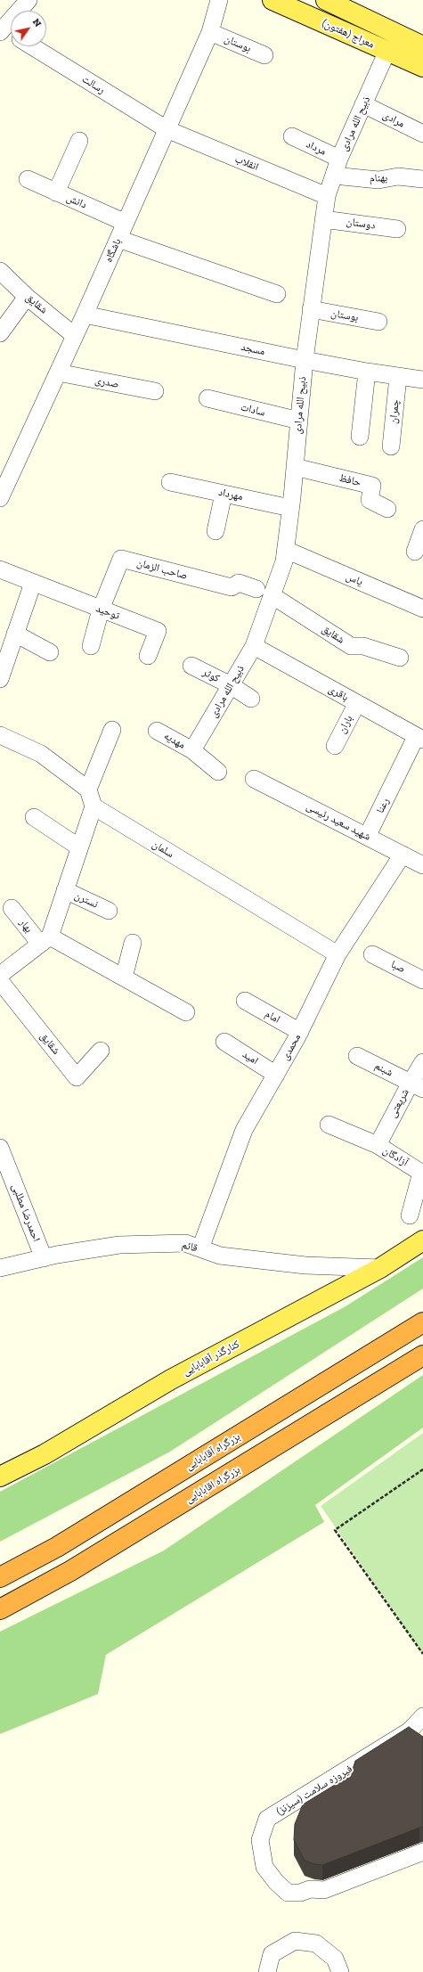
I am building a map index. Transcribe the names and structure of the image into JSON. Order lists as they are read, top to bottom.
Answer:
{
  "streets": {
    "highway": ["بزرگراه آقابابایی", "بزرگراه اقابابایی"],
    "main road": ["معراج (هفتون)", "کنارگذر آقابابایی"],
    "street": [
      "بوستان",
      "رسالت",
      "مرادی",
      "ذبیح الله مرادی",
      "مرداد",
      "انقلاب",
      "بهنام",
      "دانش",
      "دوستان",
      "باشگاه",
      "شقایق",
      "مسجد",
      "صدری",
      "سادات",
      "چمران",
      "حافظ",
      "مهرداد",
      "صاحب الزمان",
      "یاس",
      "توحید",
      "کوثر",
      "باقری",
      "باران",
      "مهدیه",
      "رعنا",
      "شهید سعید رئیسی",
      "سلمان",
      "نسترن",
      "بهار",
      "صبا",
      "امام",
      "محمدی",
      "امید",
      "شبنم",
      "شریعتی",
      "آزادگان",
      "احمدرضا مطلبی",
      "قائم",
      "فیروزه سلامت (سیزنز)"
    ]
  },
  "crossings": [
    ["معراج (هفتون)", "ذبیح الله مرادی"],
    ["بوستان", "ذبیح الله مرادی"],
    ["بوستان", "باشگاه"],
    ["رسالت", "انقلاب"],
    ["رسالت", "باشگاه"],
    ["مرادی", "ذبیح الله مرادی"],
    ["ذبیح الله مرادی", "مرداد"],
    ["ذبیح الله مرادی", "انقلاب"],
    ["ذبیح الله مرادی", "بهنام"],
    ["ذبیح الله مرادی", "دوستان"],
    ["ذبیح الله مرادی", "شقایق"],
    ["ذبیح الله مرادی", "مسجد"],
    ["ذبیح الله مرادی", "سادات"],
    ["ذبیح الله مرادی", "حافظ"],
    ["ذبیح الله مرادی", "مهرداد"],
    ["ذبیح الله مرادی", "یاس"],
    ["ذبیح الله مرادی", "کوثر"],
    ["ذبیح الله مرادی", "باقری"],
    ["ذبیح الله مرادی", "مهدیه"],
    ["انقلاب", "باشگاه"],
    ["دانش", "باشگاه"],
    ["باشگاه", "شقایق"],
    ["باشگاه", "مسجد"],
    ["باشگاه", "صدری"],
    ["مسجد", "چمران"],
    ["صاحب الزمان", "توحید"],
    ["باقری", "باران"],
    ["باقری", "رعنا"],
    ["رعنا", "شهید سعید رئیسی"],
    ["شهید سعید رئیسی", "محمدی"],
    ["سلمان", "محمدی"],
    ["امام", "محمدی"],
    ["محمدی", "امید"],
    ["محمدی", "قائم"],
    ["شبنم", "شریعتی"],
    ["شریعتی", "آزادگان"],
    ["احمدرضا مطلبی", "قائم"],
    ["قائم", "کنارگذر آقابابایی"]
  ],
  "north": "top right"
}
